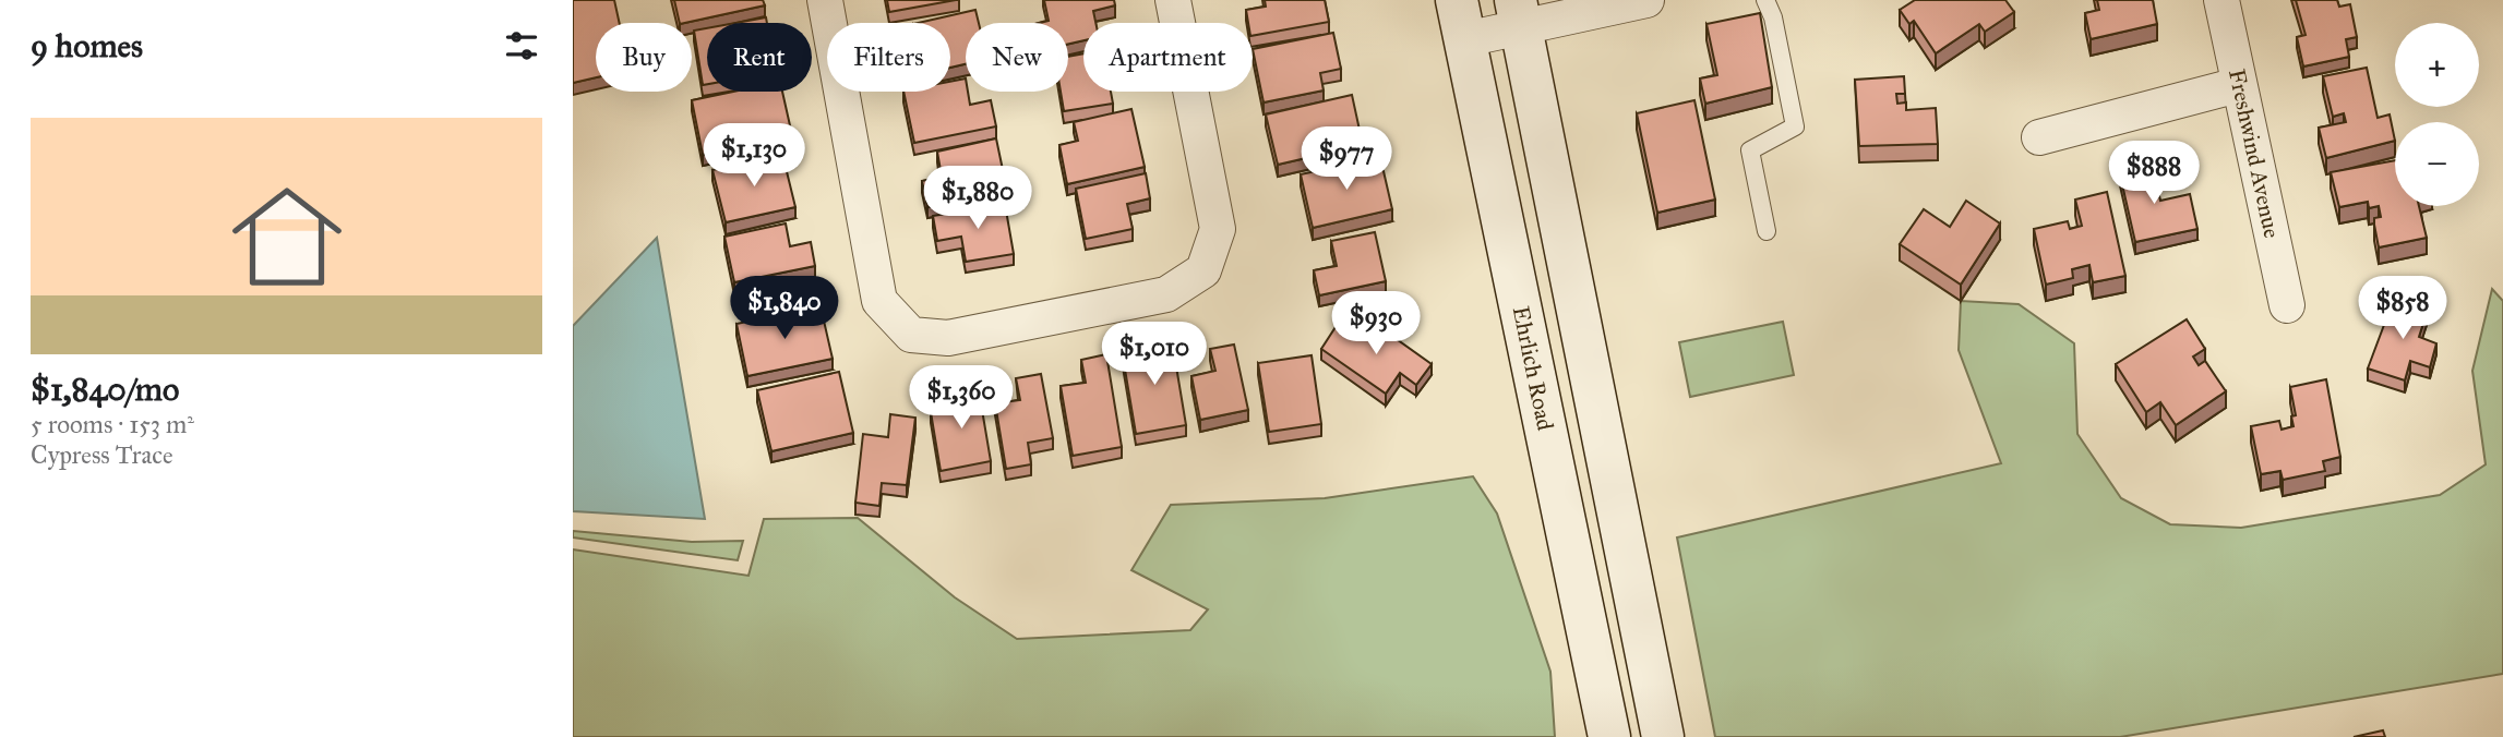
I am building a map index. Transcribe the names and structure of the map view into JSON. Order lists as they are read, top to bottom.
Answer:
{
  "streets": {
    "main road": ["Ehrlich Road"],
    "street": ["Freshwind Avenue"]
  },
  "page": {
    "heading": "9 homes",
    "map_buttons": ["+", "−"],
    "chip": [
      "Buy",
      "Rent",
      "Filters",
      "New",
      "Apartment"
    ],
    "list": [
      {
        "name": "$1,840/mo",
        "note": "5 rooms · 153 m² · Cypress Trace"
      }
    ],
    "price": [
      "$1,130",
      "$977",
      "$888",
      "$1,880",
      "$1,840",
      "$858",
      "$930",
      "$1,010",
      "$1,360"
    ]
  }
}
